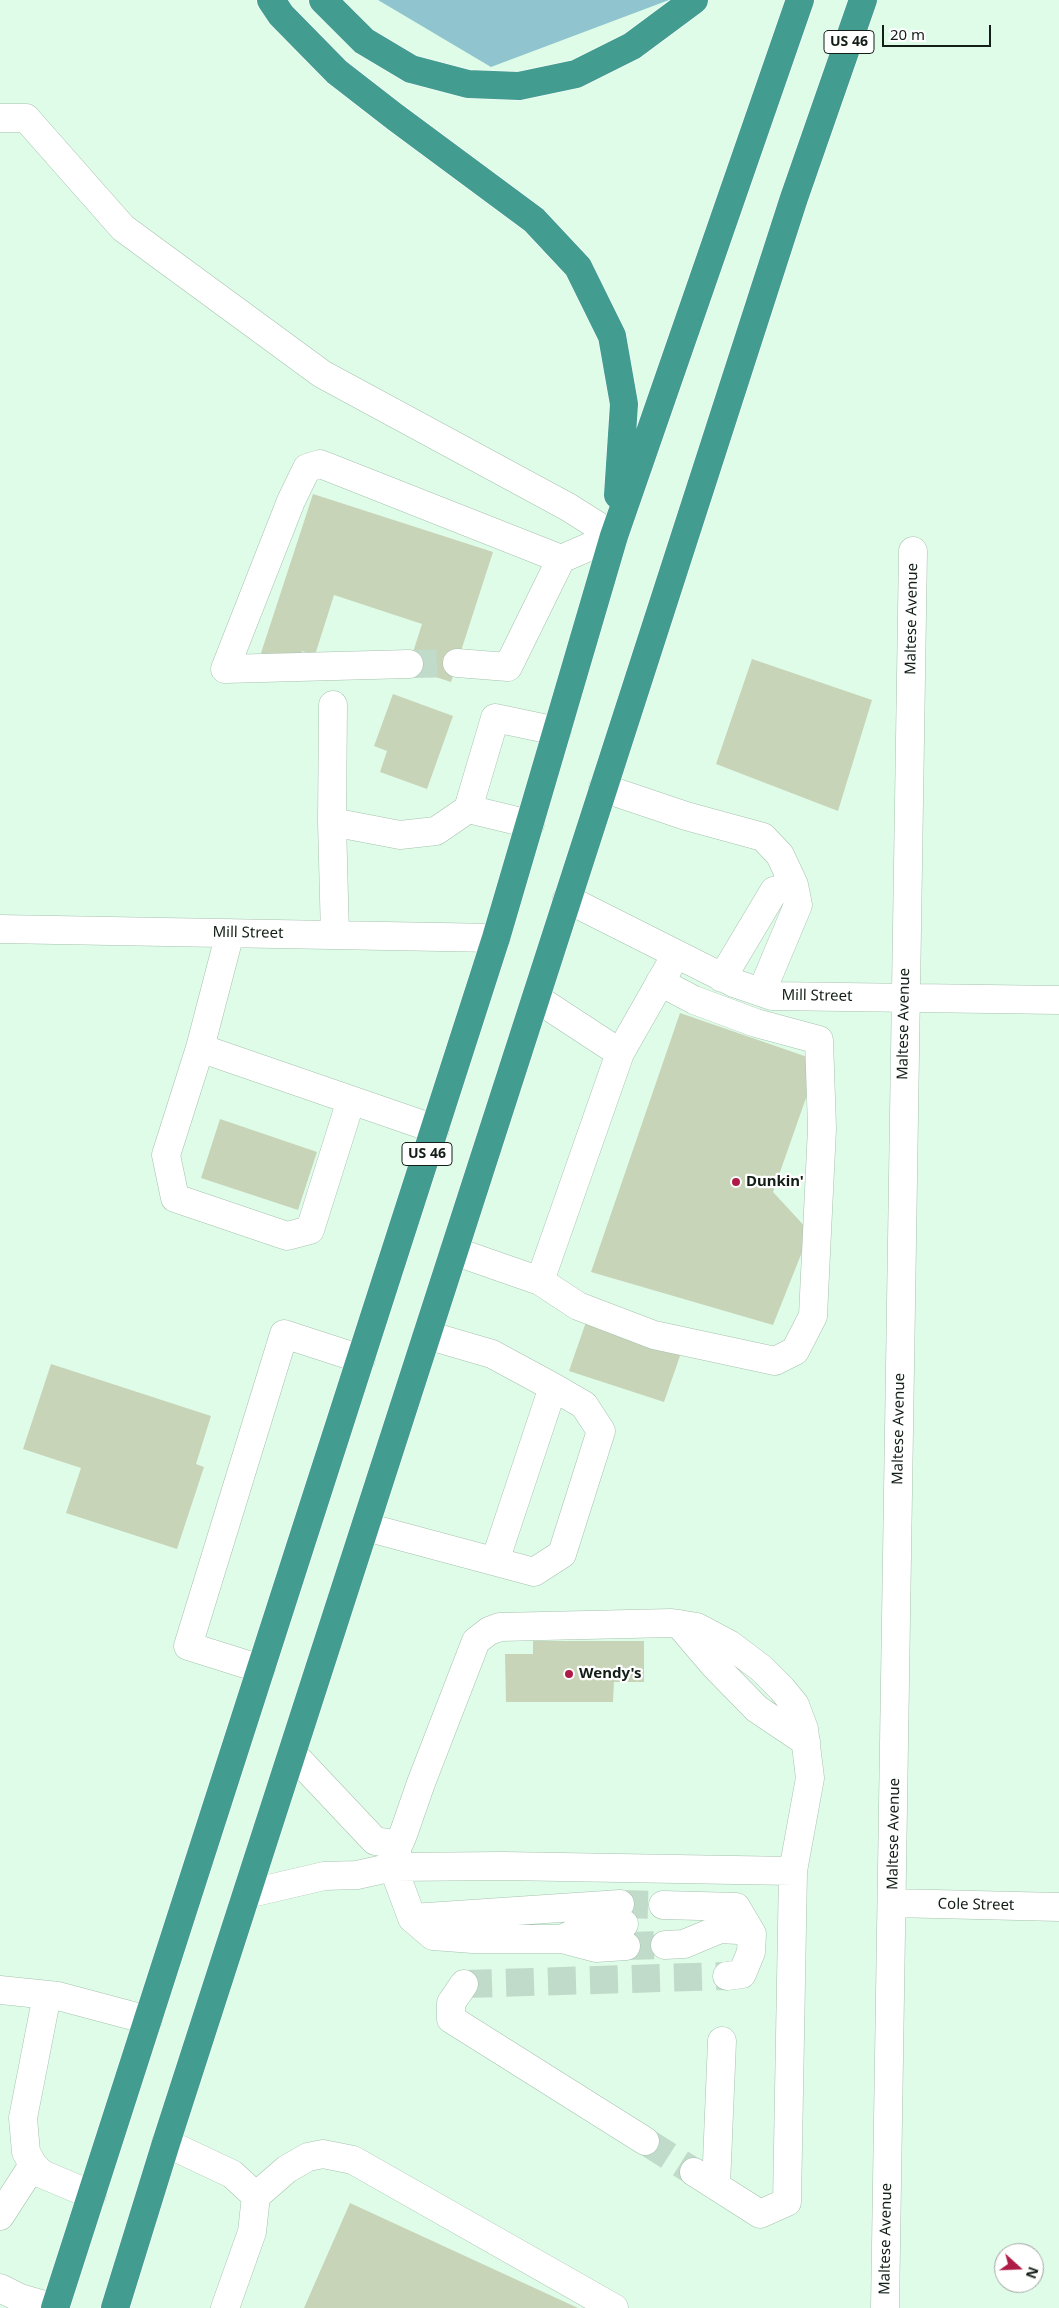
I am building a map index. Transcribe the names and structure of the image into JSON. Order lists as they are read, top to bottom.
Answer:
{
  "streets": {
    "highway": ["US 46"],
    "street": ["Maltese Avenue", "Mill Street", "Cole Street"]
  },
  "crossings": [
    ["US 46", "Mill Street"],
    ["Maltese Avenue", "Mill Street"],
    ["Maltese Avenue", "Cole Street"]
  ],
  "places": ["Dunkin'", "Wendy's"],
  "scale_bar": "20 m",
  "north": "right"
}
